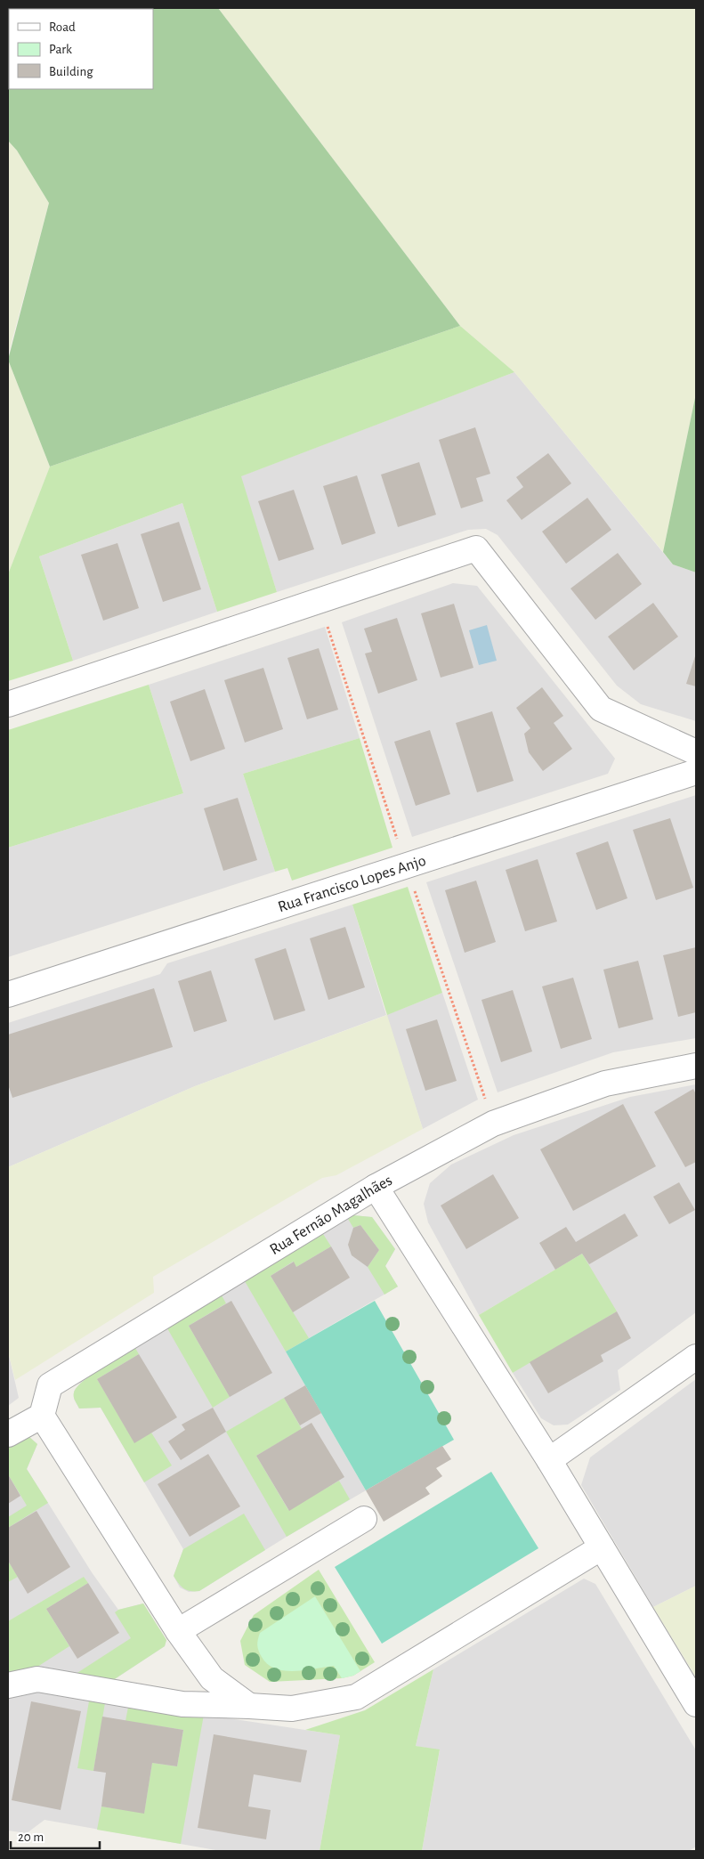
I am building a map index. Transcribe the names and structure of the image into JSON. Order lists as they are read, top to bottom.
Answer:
{
  "streets": {
    "street": ["Rua Francisco Lopes Anjo", "Rua Fernão Magalhães"]
  },
  "legend": ["Road", "Park", "Building"],
  "scale_bar": "20 m"
}
